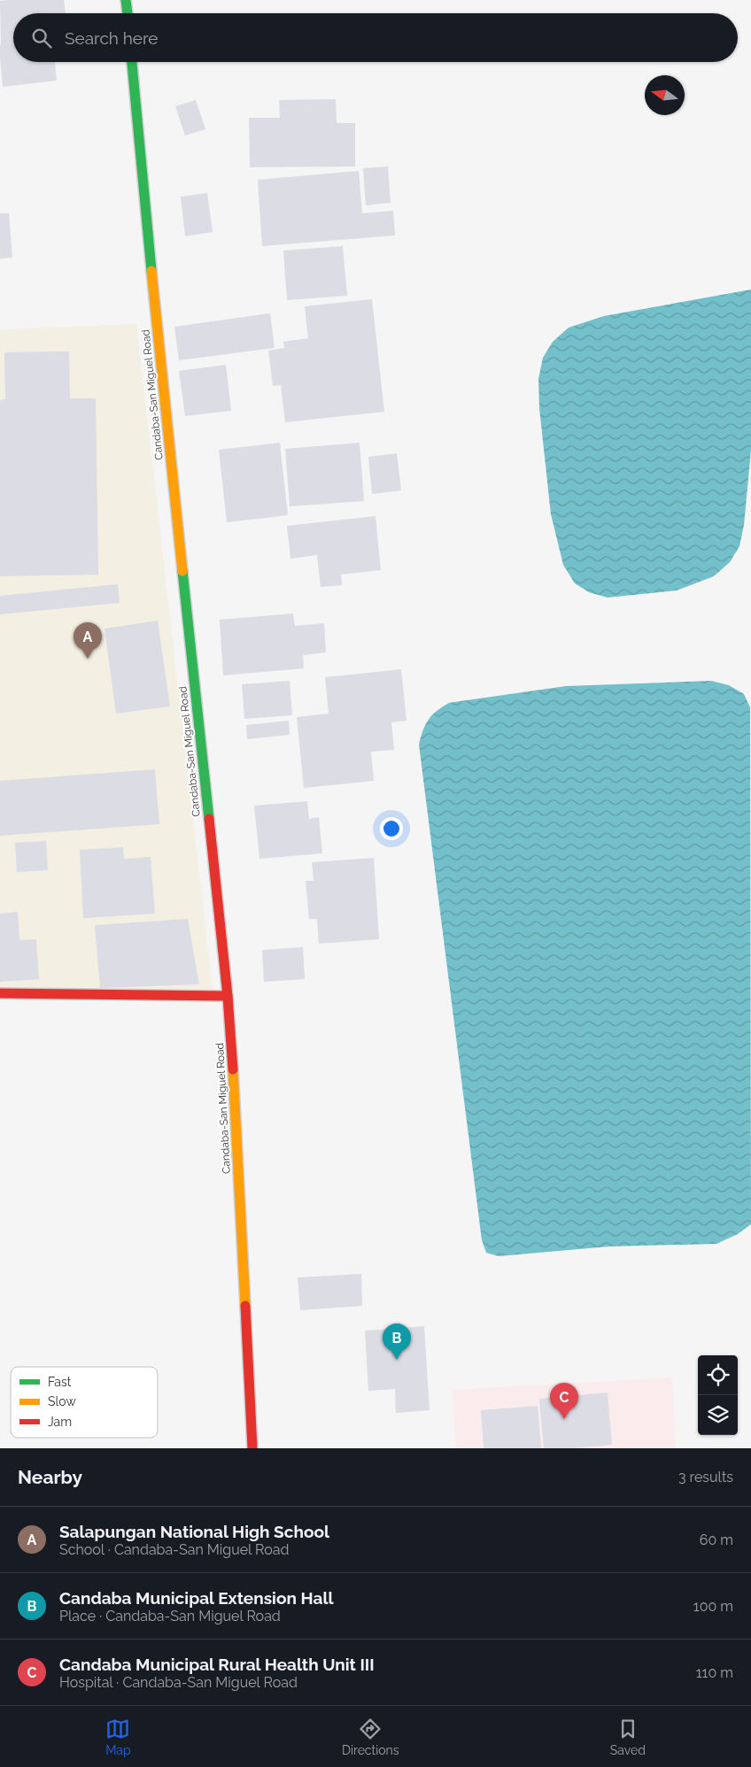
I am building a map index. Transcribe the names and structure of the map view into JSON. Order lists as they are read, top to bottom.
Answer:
{
  "streets": {
    "main road": ["Candaba-San Miguel Road"]
  },
  "legend": ["Fast", "Slow", "Jam"],
  "north": "left",
  "page": {
    "search": "Search here",
    "pins": ["A", "B", "C"],
    "heading": ["Nearby", "3 results"],
    "list": [
      {
        "mark": "A",
        "name": "Salapungan National High School",
        "note": "School · Candaba-San Miguel Road",
        "value": "60 m"
      },
      {
        "mark": "B",
        "name": "Candaba Municipal Extension Hall",
        "note": "Place · Candaba-San Miguel Road",
        "value": "100 m"
      },
      {
        "mark": "C",
        "name": "Candaba Municipal Rural Health Unit III",
        "note": "Hospital · Candaba-San Miguel Road",
        "value": "110 m"
      }
    ],
    "nav": ["Map", "Directions", "Saved"]
  }
}
